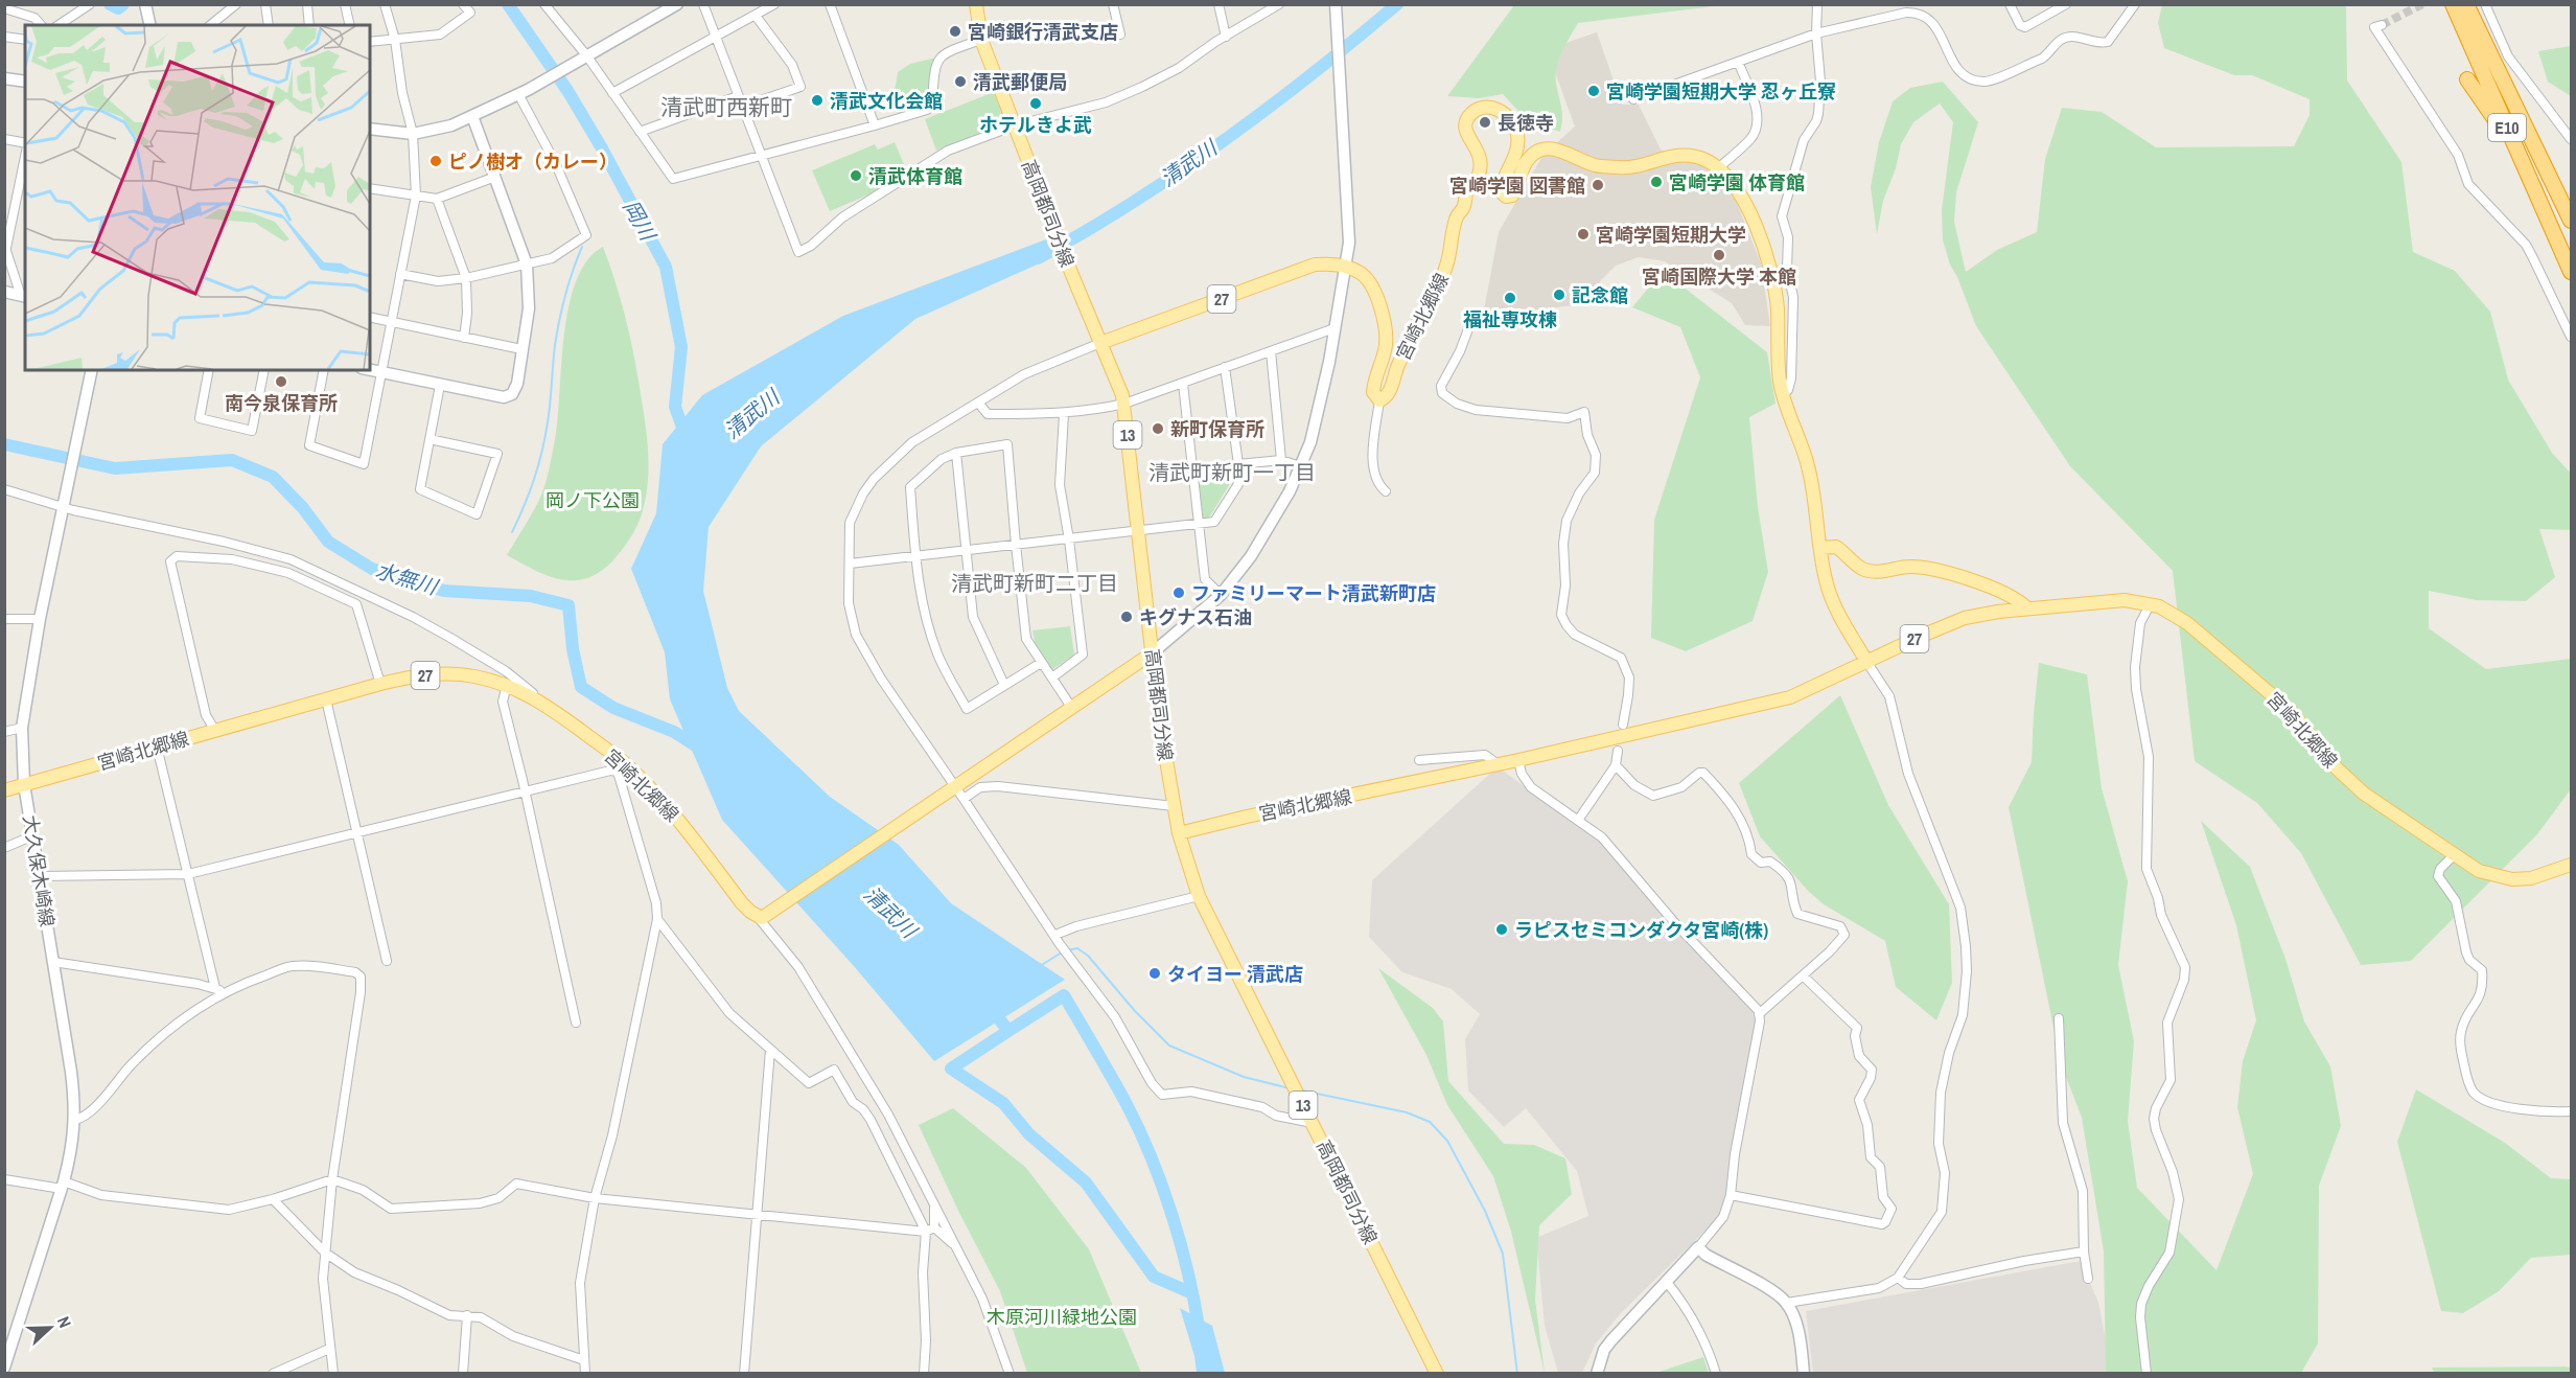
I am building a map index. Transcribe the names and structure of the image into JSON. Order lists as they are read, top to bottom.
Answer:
{
  "streets": {
    "highway": ["E10"],
    "main road": [
      "高岡都司分線",
      "27",
      "宮崎北郷線",
      "13"
    ],
    "street": ["大久保木崎線"]
  },
  "crossings": [
    ["高岡都司分線", "27"],
    ["高岡都司分線", "宮崎北郷線"],
    ["27", "宮崎北郷線"],
    ["宮崎北郷線", "大久保木崎線"]
  ],
  "districts": ["清武町西新町", "清武町新町一丁目", "清武町新町二丁目"],
  "water": ["清武川", "岡川", "水無川"],
  "parks": ["岡ノ下公園", "木原河川緑地公園"],
  "places": [
    "宮崎銀行清武支店",
    "清武郵便局",
    "宮崎学園短期大学 忍ヶ丘寮",
    "清武文化会館",
    "ホテルきよ武",
    "長徳寺",
    "ピノ樹オ（カレー）",
    "清武体育館",
    "宮崎学園 体育館",
    "宮崎学園 図書館",
    "宮崎学園短期大学",
    "宮崎国際大学 本館",
    "記念館",
    "福祉専攻棟",
    "南今泉保育所",
    "新町保育所",
    "ファミリーマート清武新町店",
    "キグナス石油",
    "ラピスセミコンダクタ宮崎(株)",
    "タイヨー 清武店"
  ],
  "north": "right"
}
